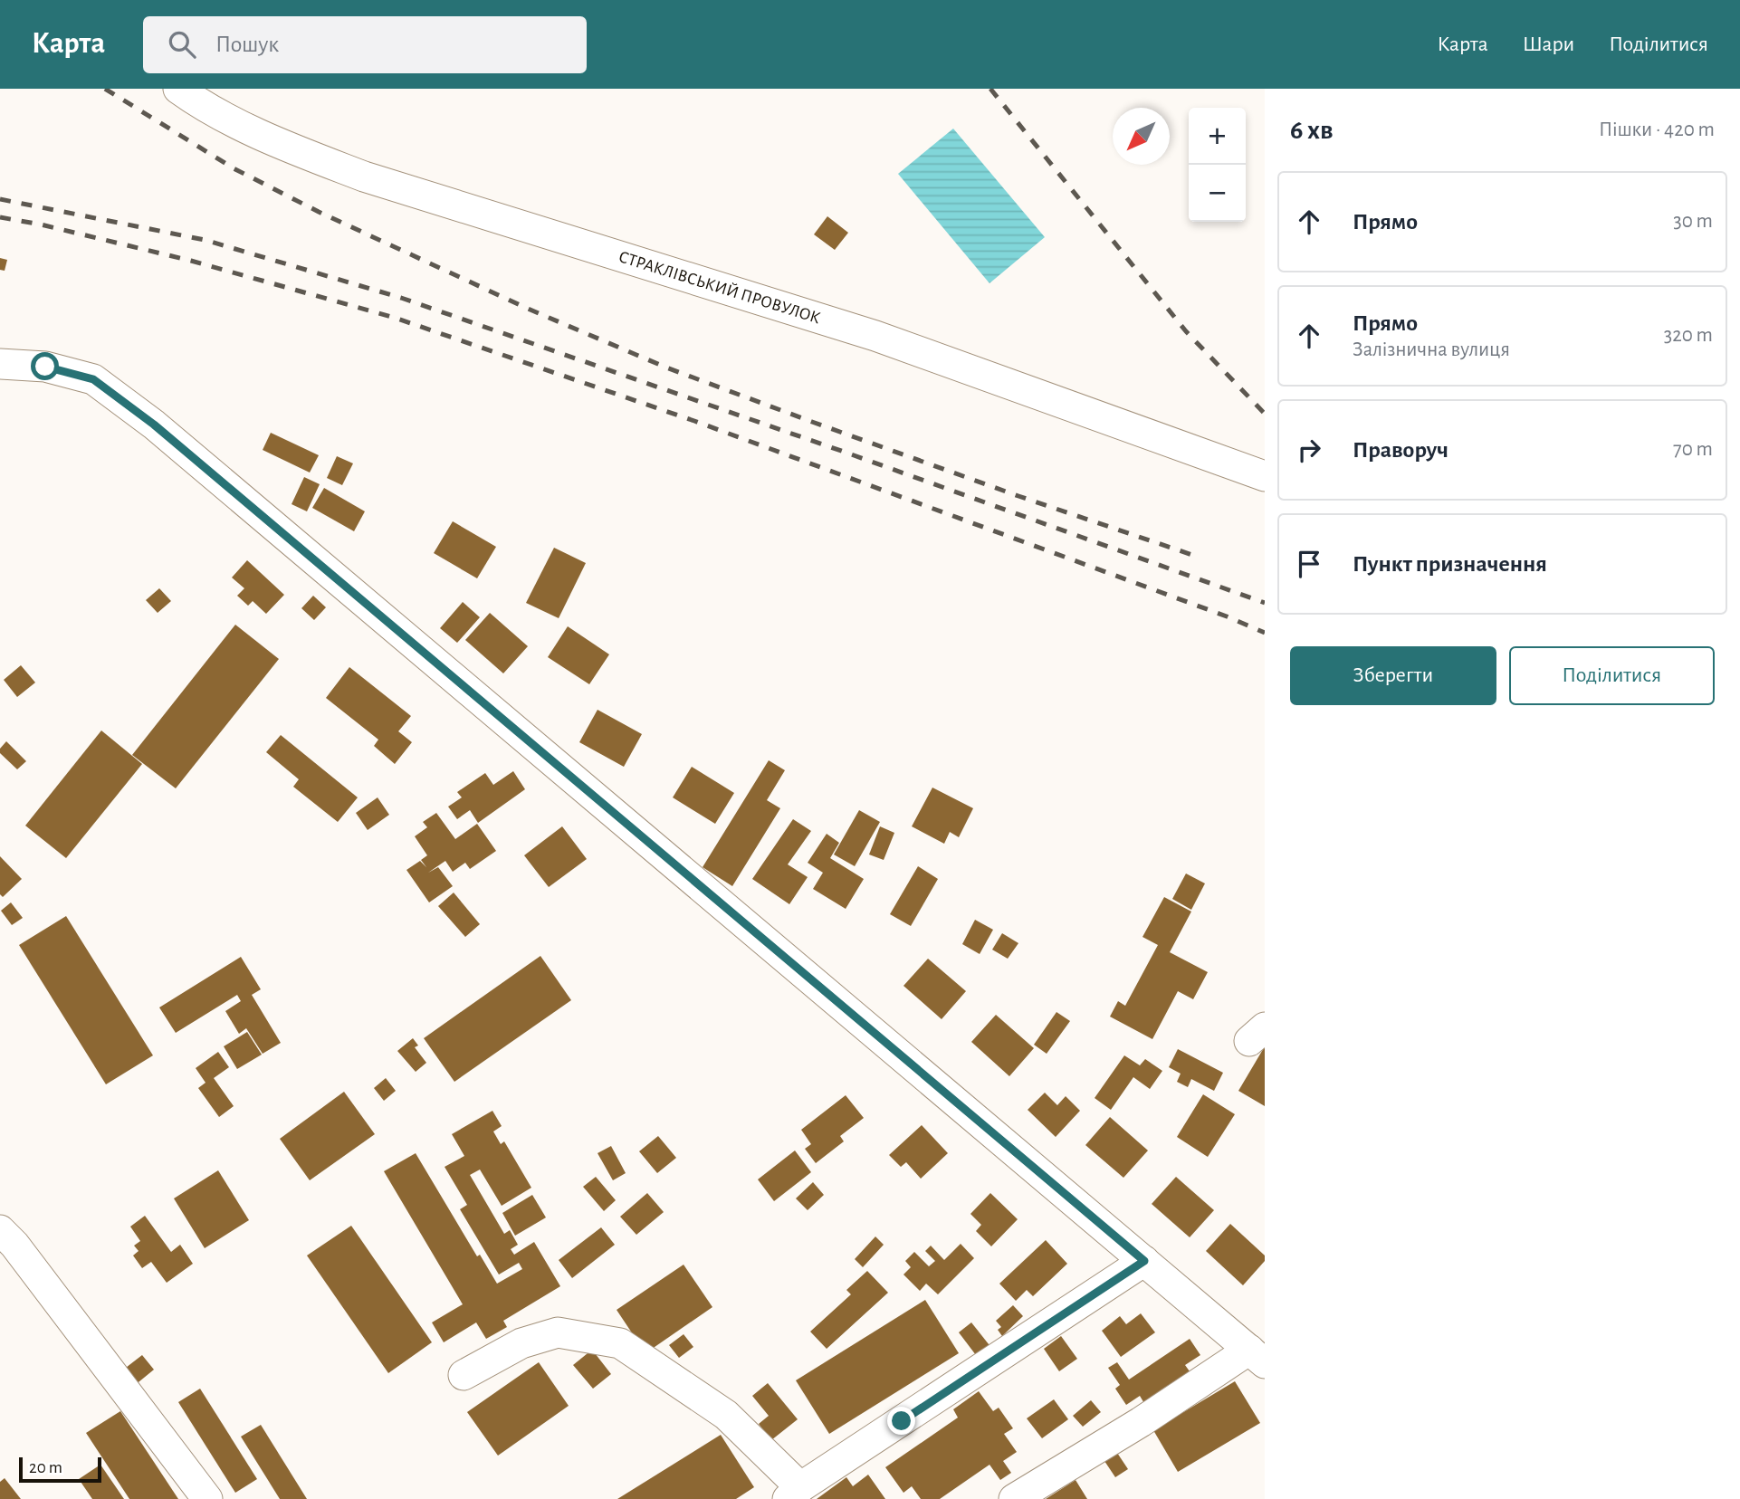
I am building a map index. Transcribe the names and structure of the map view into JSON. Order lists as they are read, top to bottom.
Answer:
{
  "streets": {
    "street": ["СТРАКЛІВСЬКИЙ ПРОВУЛОК"]
  },
  "scale_bar": "20 m",
  "north": "bottom left",
  "page": {
    "header": "Карта",
    "search": "Пошук",
    "nav": ["Карта", "Шари", "Поділитися"],
    "heading": ["6 хв", "Пішки · 420 m"],
    "map_buttons": ["+", "−"],
    "list": [
      ["Прямо", "30 m"],
      ["Прямо", "Залізнична вулиця", "320 m"],
      ["Праворуч", "70 m"],
      "Пункт призначення"
    ],
    "buttons": ["Зберегти", "Поділитися"],
    "scale": "20 m"
  }
}
